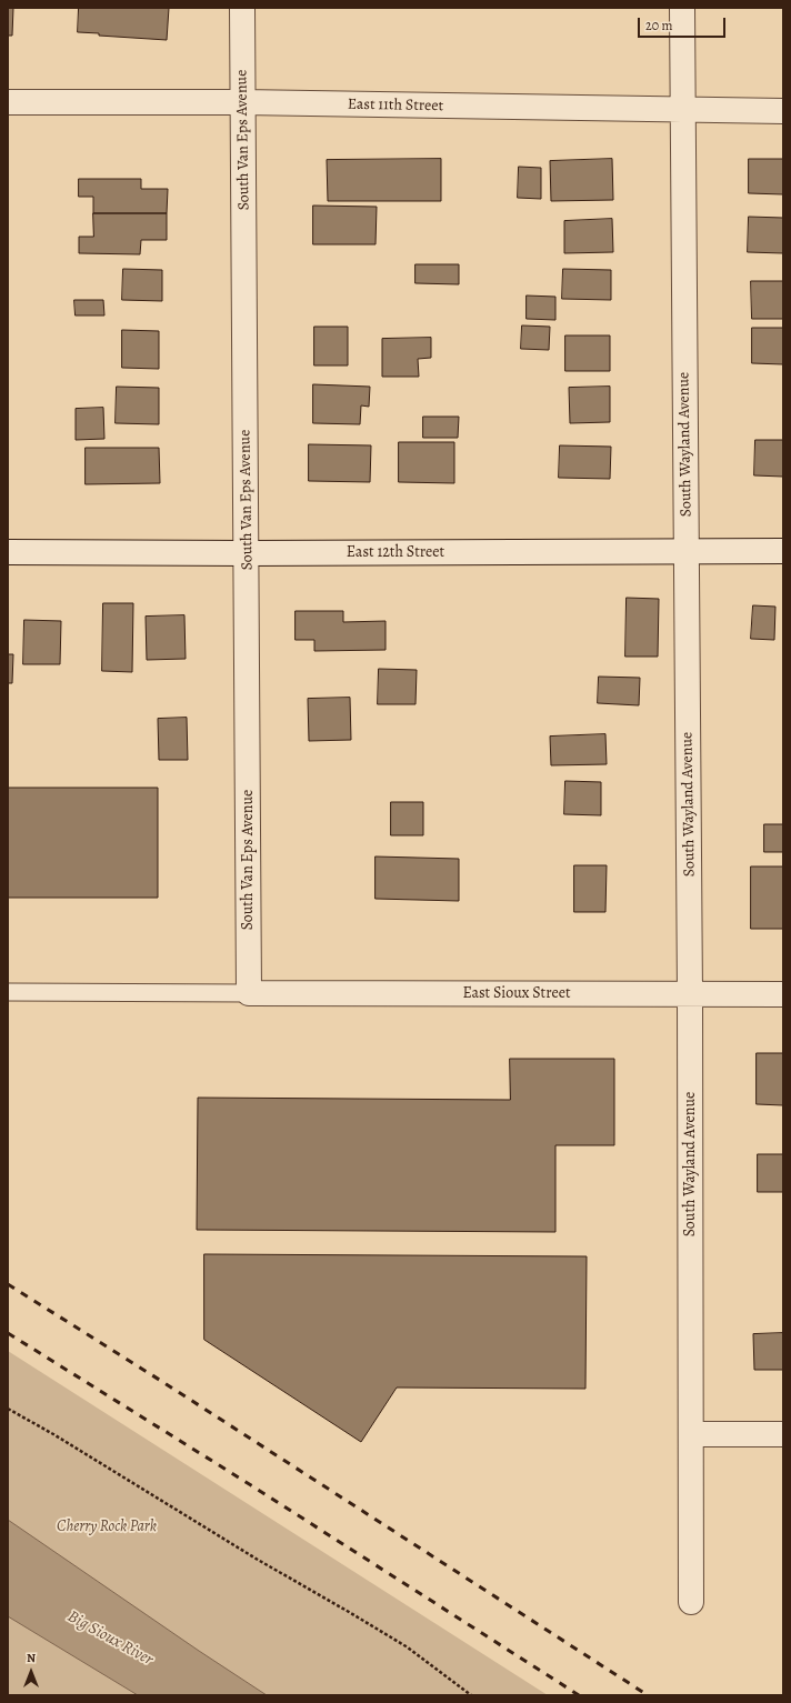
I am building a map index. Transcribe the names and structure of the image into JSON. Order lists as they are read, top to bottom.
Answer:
{
  "streets": {
    "street": [
      "East 11th Street",
      "South Van Eps Avenue",
      "South Wayland Avenue",
      "East 12th Street",
      "East Sioux Street"
    ]
  },
  "crossings": [
    ["East 11th Street", "South Van Eps Avenue"],
    ["East 11th Street", "South Wayland Avenue"],
    ["South Van Eps Avenue", "East 12th Street"],
    ["South Van Eps Avenue", "East Sioux Street"],
    ["South Wayland Avenue", "East 12th Street"],
    ["South Wayland Avenue", "East Sioux Street"]
  ],
  "water": ["Big Sioux River"],
  "parks": ["Cherry Rock Park"],
  "scale_bar": "20 m",
  "north": "top"
}
